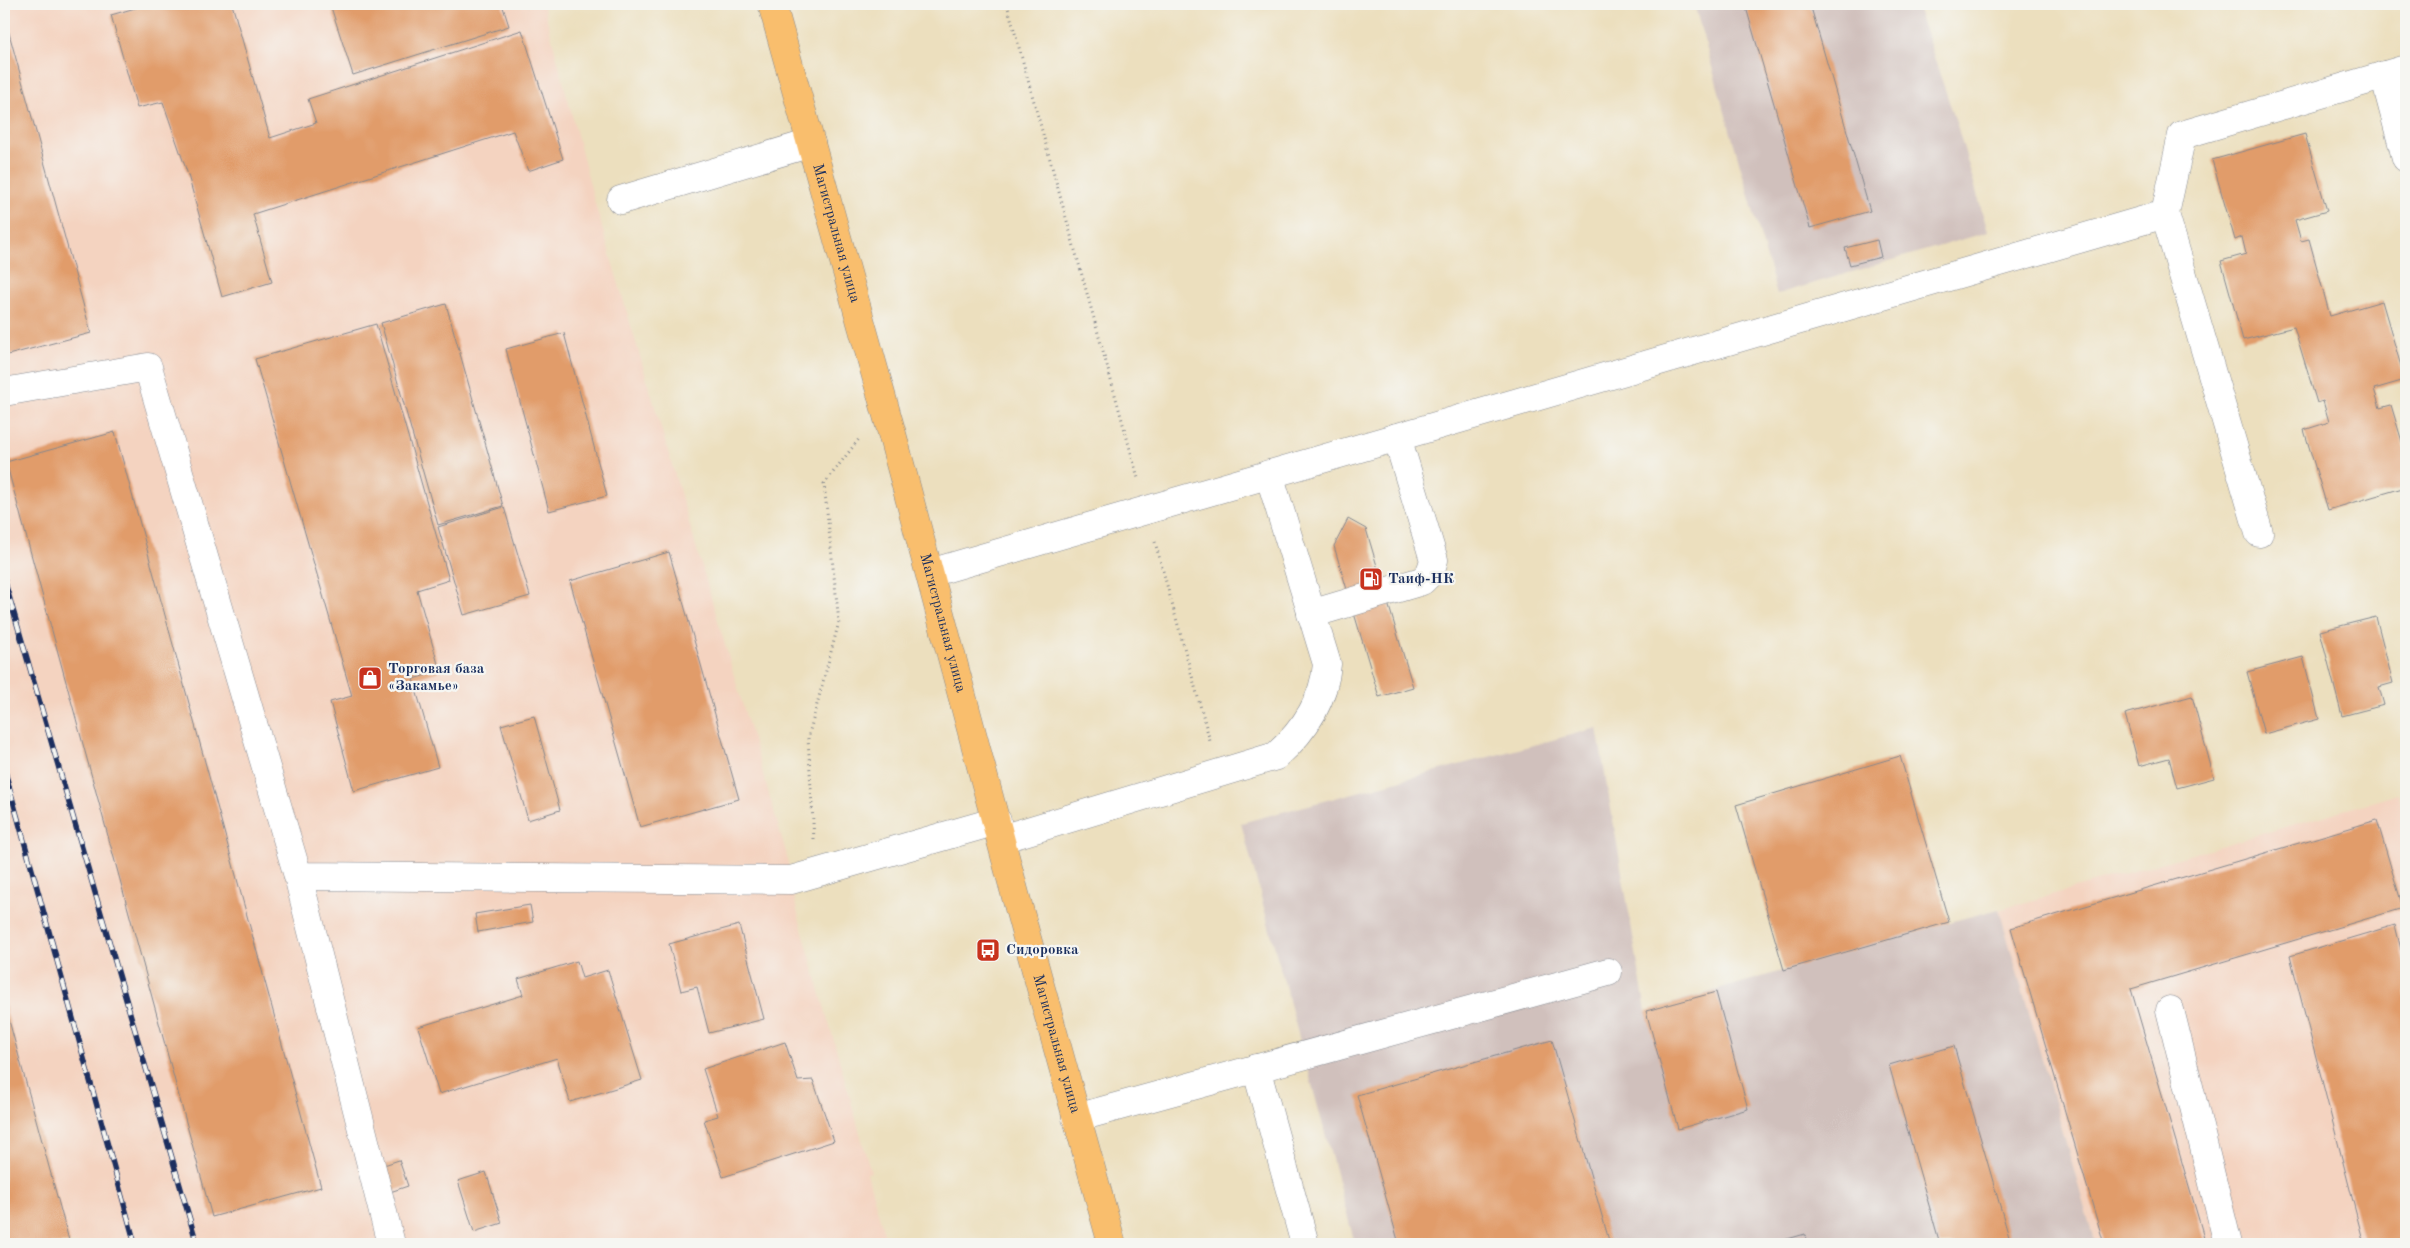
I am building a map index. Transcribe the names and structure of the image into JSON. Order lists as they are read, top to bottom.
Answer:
{
  "streets": {
    "main road": ["Магистральная улица"]
  },
  "places": {
    "fuel station": ["Таиф-НК"],
    "shop": ["Торговая база «Закамье»"],
    "bus stop": ["Сидоровка"]
  }
}
